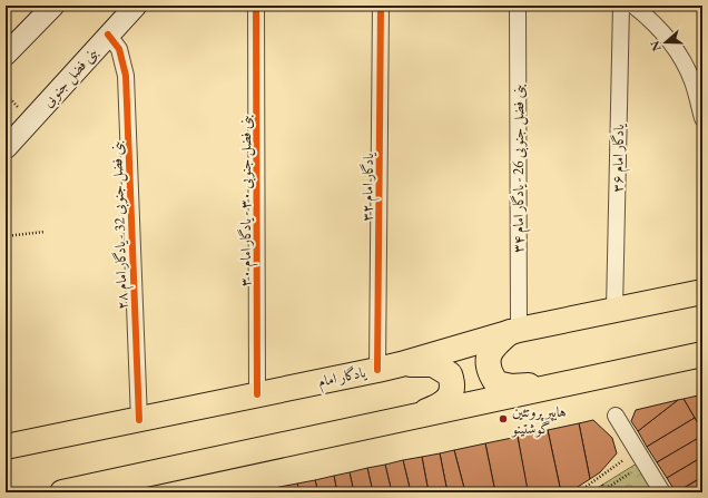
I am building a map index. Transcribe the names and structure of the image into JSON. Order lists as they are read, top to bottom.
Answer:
{
  "streets": {
    "main road": ["بنی فضل جنوبی", "یادگار امام"],
    "street": [
      "یادگار امام ۳۶",
      "بنی فضل جنوبی 26 - یادگار امام ۳۴",
      "یادگار امام ۳۲",
      "بنی فضل جنوبی ۳۰ - یادگار امام ۳۰",
      "بنی فضل جنوبی 32 - یادگار امام ۲۸"
    ]
  },
  "crossings": [
    ["بنی فضل جنوبی", "بنی فضل جنوبی 32 - یادگار امام ۲۸"],
    ["یادگار امام ۳۶", "یادگار امام"],
    ["بنی فضل جنوبی 26 - یادگار امام ۳۴", "یادگار امام"],
    ["یادگار امام ۳۲", "یادگار امام"],
    ["بنی فضل جنوبی ۳۰ - یادگار امام ۳۰", "یادگار امام"],
    ["بنی فضل جنوبی 32 - یادگار امام ۲۸", "یادگار امام"]
  ],
  "places": ["هایپر پروتئین گوشتینو"],
  "north": "left"
}
